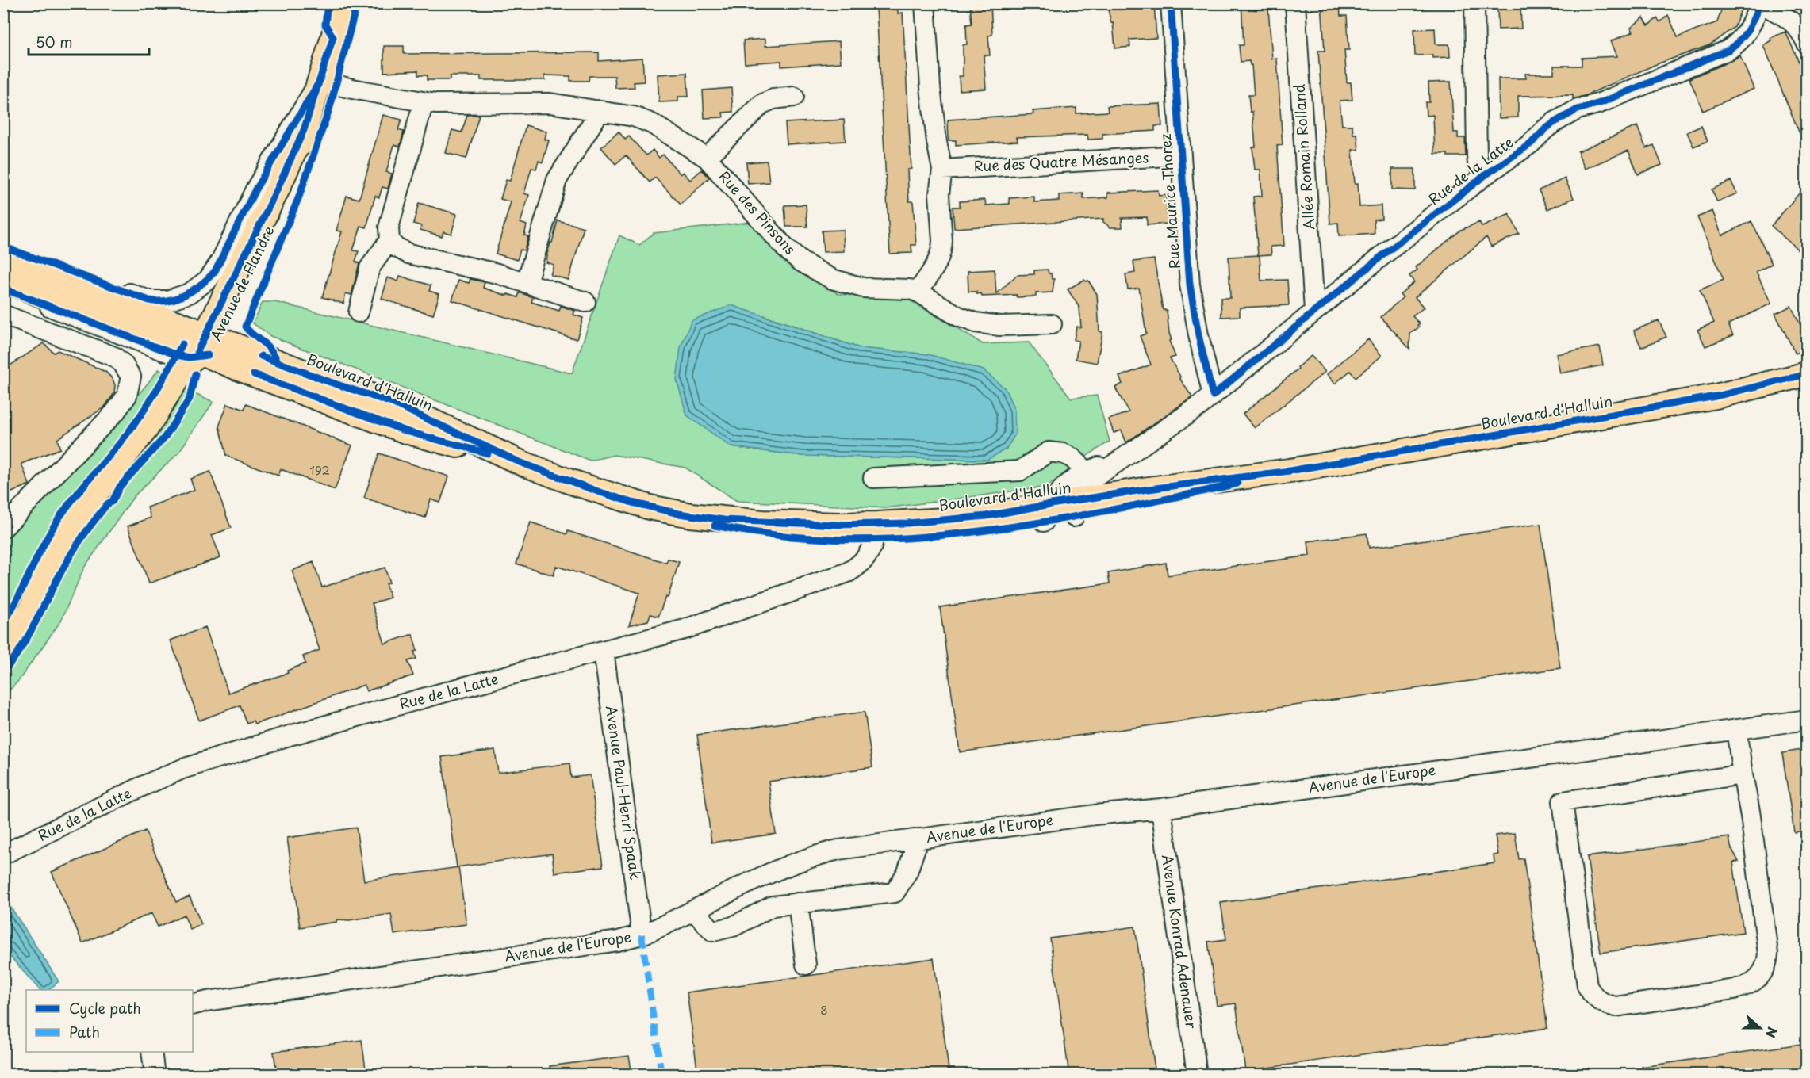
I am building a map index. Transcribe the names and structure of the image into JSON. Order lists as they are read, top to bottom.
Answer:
{
  "streets": {
    "main road": ["Avenue de Flandre", "Boulevard d'Halluin"],
    "street": [
      "Allée Romain Rolland",
      "Rue des Quatre Mésanges",
      "Rue de la Latte",
      "Rue Maurice Thorez",
      "Rue des Pinsons",
      "Avenue de l'Europe",
      "Avenue Paul-Henri Spaak",
      "Avenue Konrad Adenauer"
    ]
  },
  "crossings": [
    ["Allée Romain Rolland", "Rue de la Latte"],
    ["Rue des Quatre Mésanges", "Rue Maurice Thorez"],
    ["Rue de la Latte", "Rue Maurice Thorez"],
    ["Rue de la Latte", "Boulevard d'Halluin"],
    ["Rue de la Latte", "Avenue Paul-Henri Spaak"],
    ["Rue des Pinsons", "Avenue de Flandre"],
    ["Avenue de Flandre", "Boulevard d'Halluin"],
    ["Avenue de l'Europe", "Avenue Paul-Henri Spaak"],
    ["Avenue de l'Europe", "Avenue Konrad Adenauer"]
  ],
  "house_numbers": ["192", "8"],
  "legend": ["Cycle path", "Path"],
  "scale_bar": "50 m",
  "north": "right"
}
